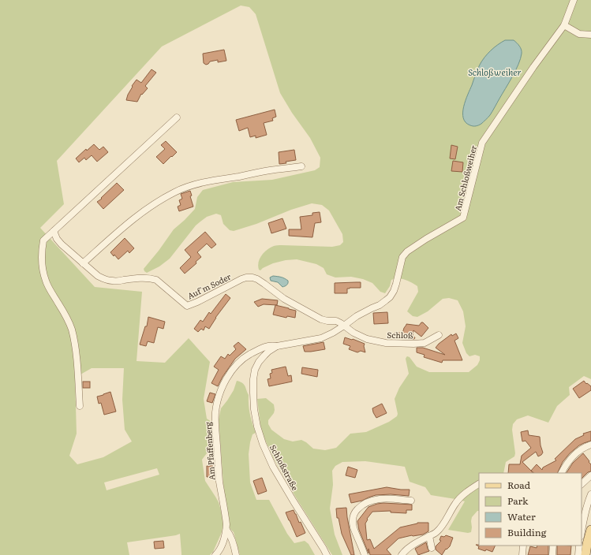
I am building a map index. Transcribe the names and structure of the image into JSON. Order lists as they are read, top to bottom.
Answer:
{
  "streets": {
    "street": [
      "Am Schloßweiher",
      "Auf'm Soder",
      "Schloß",
      "Am Pfaffenberg",
      "Schloßstraße"
    ]
  },
  "crossings": [
    ["Am Schloßweiher", "Auf'm Soder"],
    ["Am Schloßweiher", "Schloß"],
    ["Am Schloßweiher", "Schloßstraße"],
    ["Auf'm Soder", "Schloß"],
    ["Auf'm Soder", "Schloßstraße"],
    ["Schloß", "Schloßstraße"],
    ["Am Pfaffenberg", "Schloßstraße"]
  ],
  "water": ["Schloßweiher"],
  "legend": [
    "Road",
    "Park",
    "Water",
    "Building"
  ]
}
